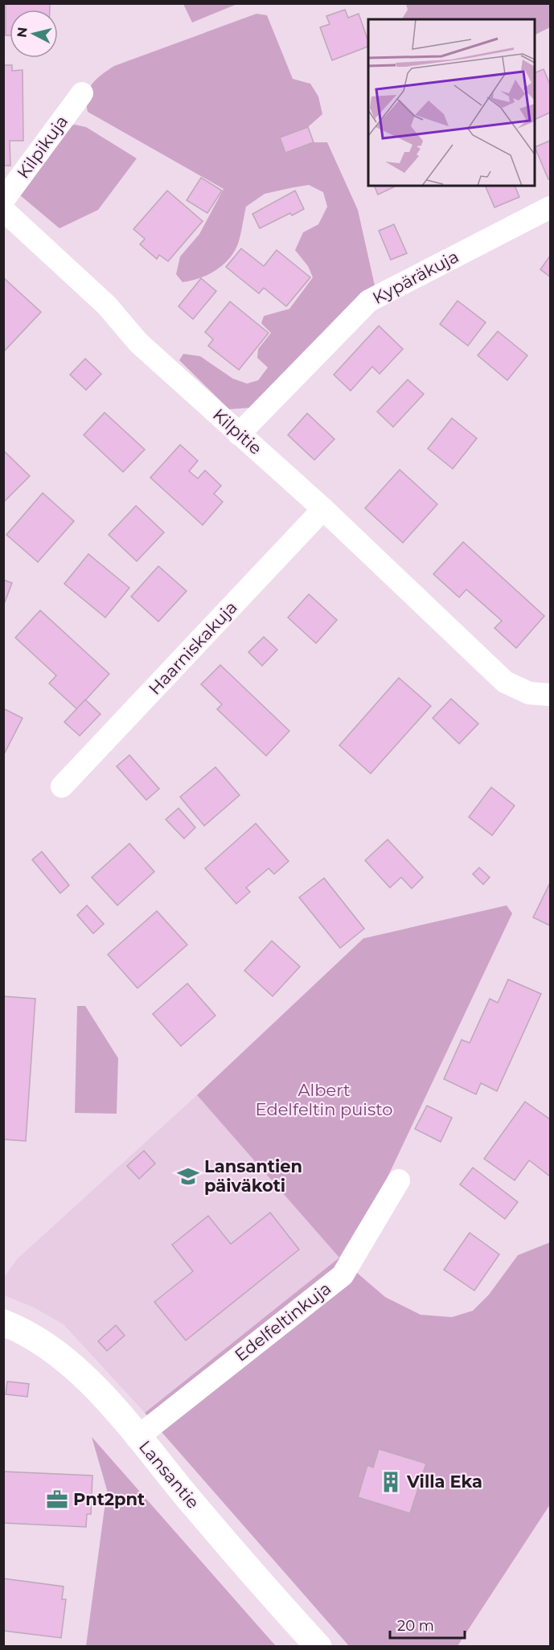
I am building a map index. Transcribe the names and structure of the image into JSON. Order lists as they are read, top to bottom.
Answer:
{
  "streets": {
    "street": [
      "Kilpikuja",
      "Kypäräkuja",
      "Kilpitie",
      "Haarniskakuja",
      "Edelfeltinkuja",
      "Lansantie"
    ]
  },
  "crossings": [
    ["Kypäräkuja", "Kilpitie"],
    ["Kilpitie", "Haarniskakuja"],
    ["Edelfeltinkuja", "Lansantie"]
  ],
  "parks": ["Albert Edelfeltin puisto"],
  "places": {
    "school or university": ["Lansantien päiväkoti"],
    "building": ["Villa Eka"],
    "office": ["Pnt2pnt"]
  },
  "scale_bar": "20 m",
  "north": "left"
}
